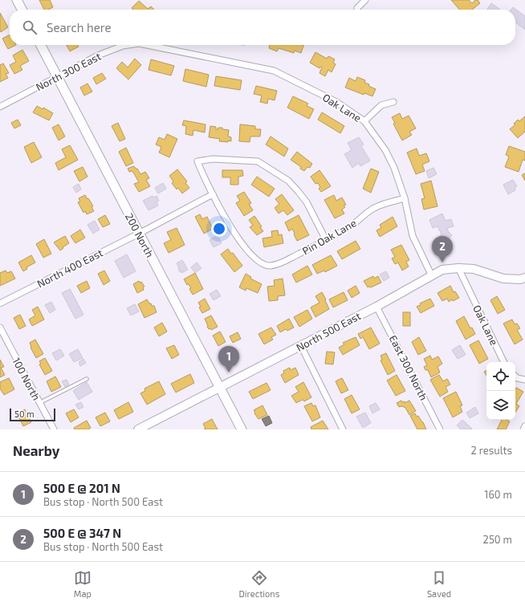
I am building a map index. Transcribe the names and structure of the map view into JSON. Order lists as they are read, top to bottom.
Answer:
{
  "streets": {
    "main road": ["200 North"],
    "street": [
      "North 300 East",
      "Oak Lane",
      "Pin Oak Lane",
      "North 400 East",
      "North 500 East",
      "East 300 North",
      "100 North"
    ]
  },
  "crossings": [
    ["North 300 East", "Oak Lane"],
    ["North 300 East", "200 North"],
    ["Oak Lane", "Pin Oak Lane"],
    ["Oak Lane", "North 500 East"],
    ["200 North", "North 400 East"],
    ["200 North", "North 500 East"],
    ["Pin Oak Lane", "North 400 East"],
    ["North 500 East", "East 300 North"]
  ],
  "scale_bar": "50 m",
  "page": {
    "search": "Search here",
    "pins": ["2", "1"],
    "scale": "50 m",
    "heading": ["Nearby", "2 results"],
    "list": [
      {
        "mark": "1",
        "name": "500 E @ 201 N",
        "note": "Bus stop · North 500 East",
        "value": "160 m"
      },
      {
        "mark": "2",
        "name": "500 E @ 347 N",
        "note": "Bus stop · North 500 East",
        "value": "250 m"
      }
    ],
    "nav": ["Map", "Directions", "Saved"]
  }
}
